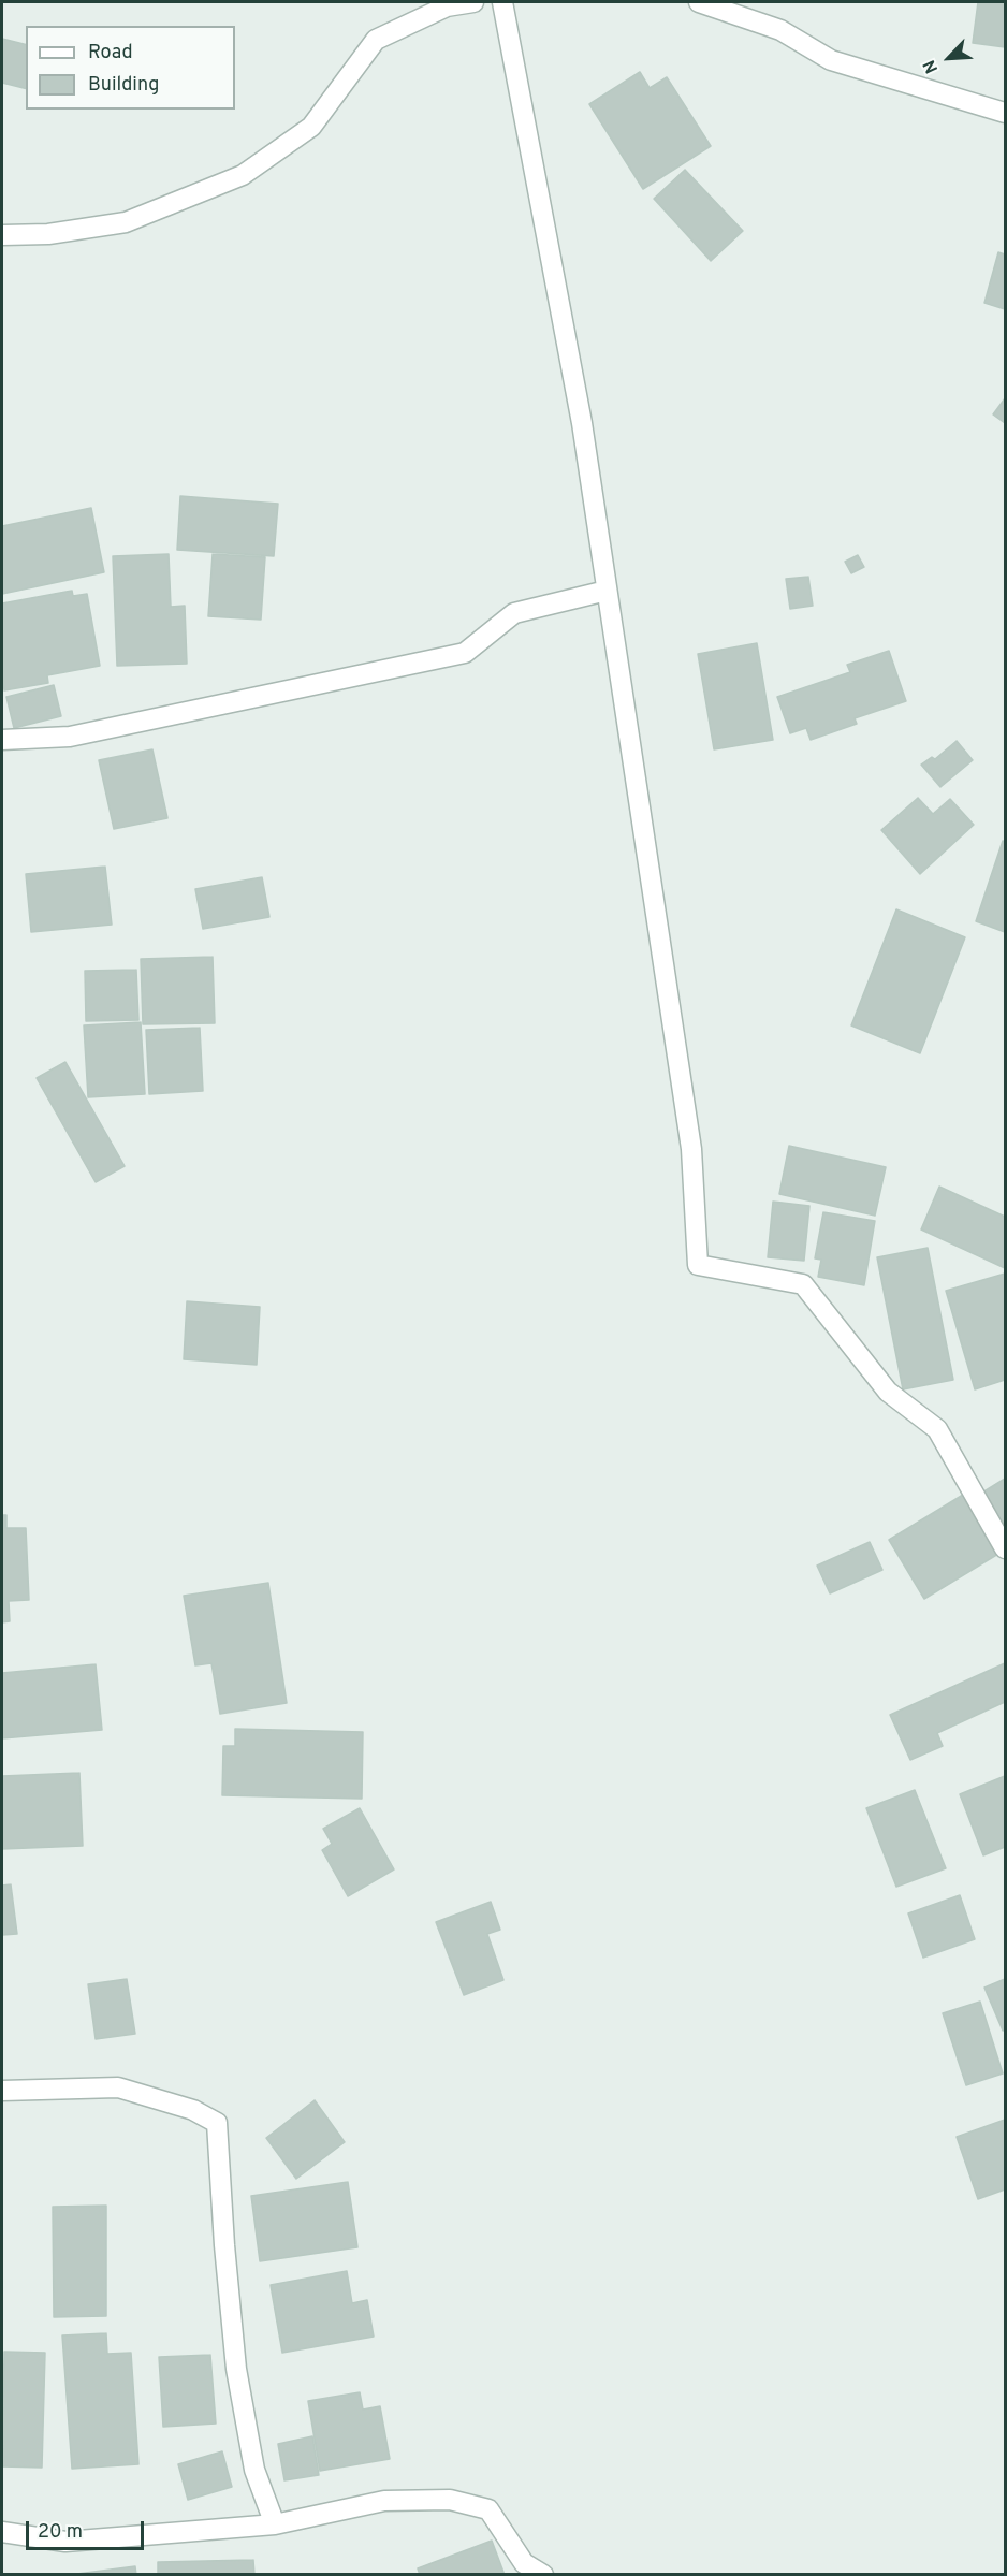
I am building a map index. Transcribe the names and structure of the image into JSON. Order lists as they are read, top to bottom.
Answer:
{
  "legend": ["Road", "Building"],
  "scale_bar": "20 m",
  "north": "bottom left"
}
